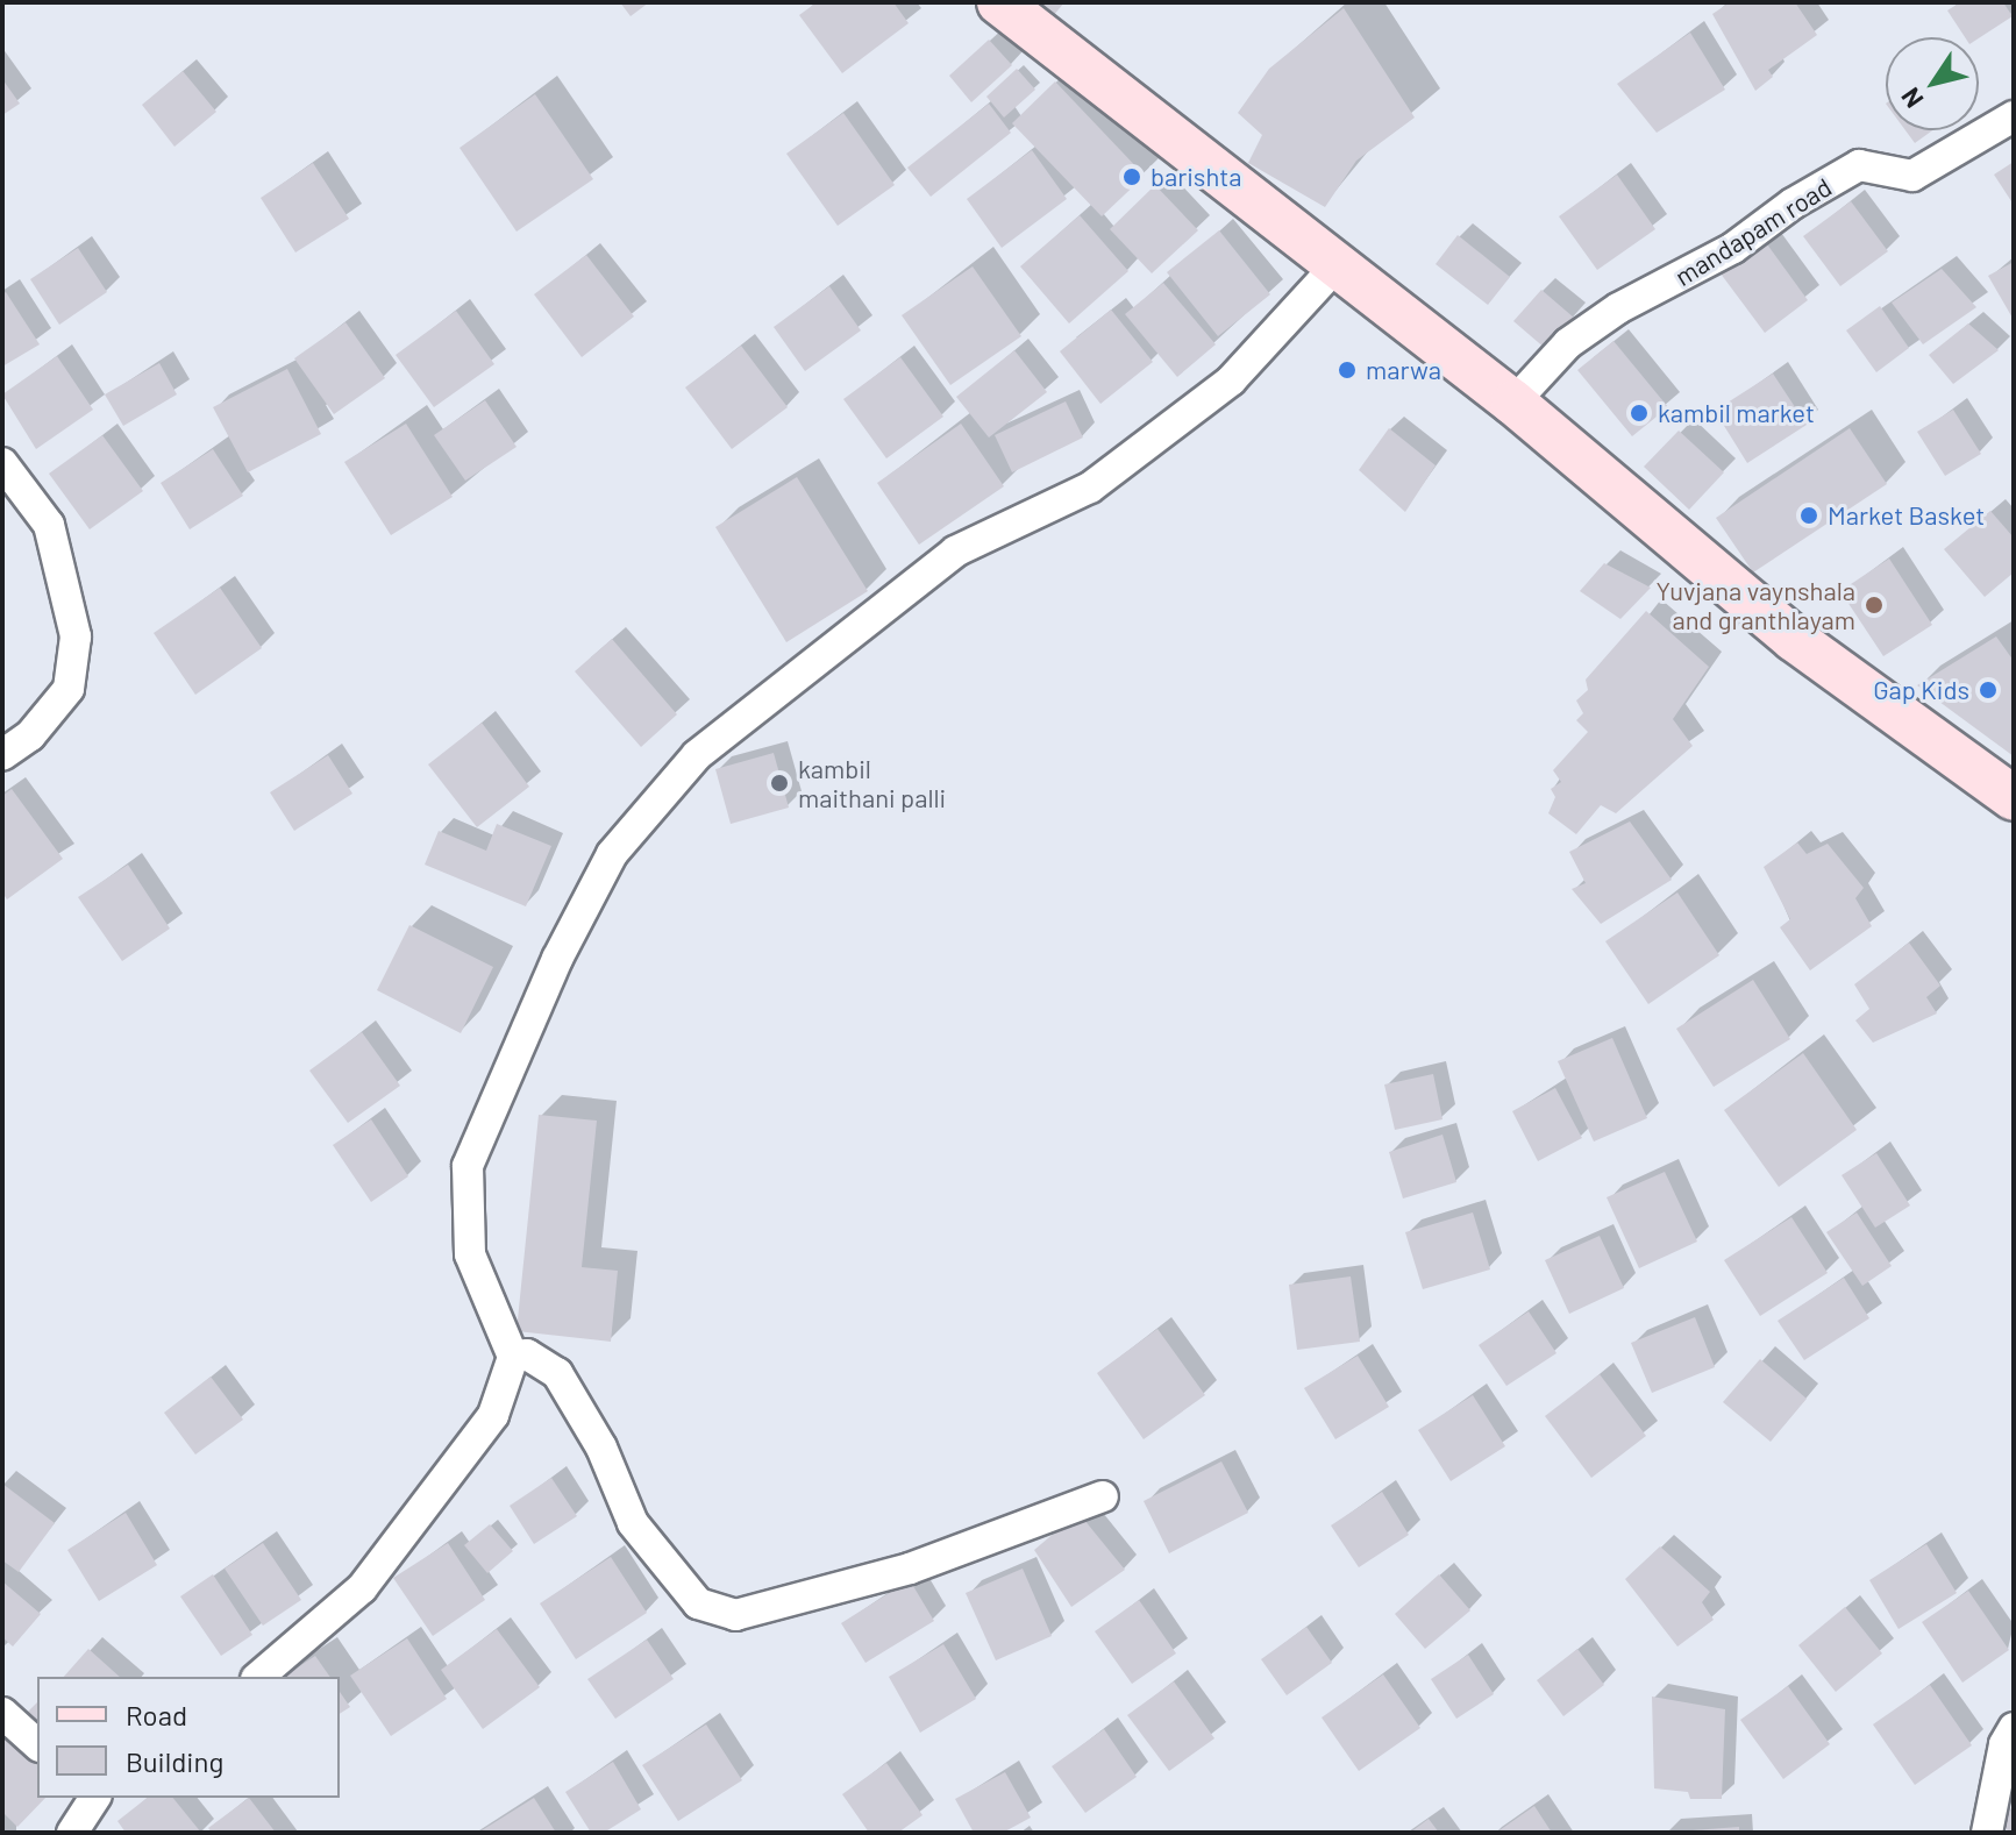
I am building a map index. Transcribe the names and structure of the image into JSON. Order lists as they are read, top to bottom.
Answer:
{
  "streets": {
    "street": ["mandapam road"]
  },
  "places": [
    "barishta",
    "marwa",
    "kambil market",
    "Market Basket",
    "Yuvjana vaynshala and granthlayam",
    "Gap Kids",
    "kambil maithani palli"
  ],
  "legend": ["Road", "Building"],
  "north": "bottom left"
}
